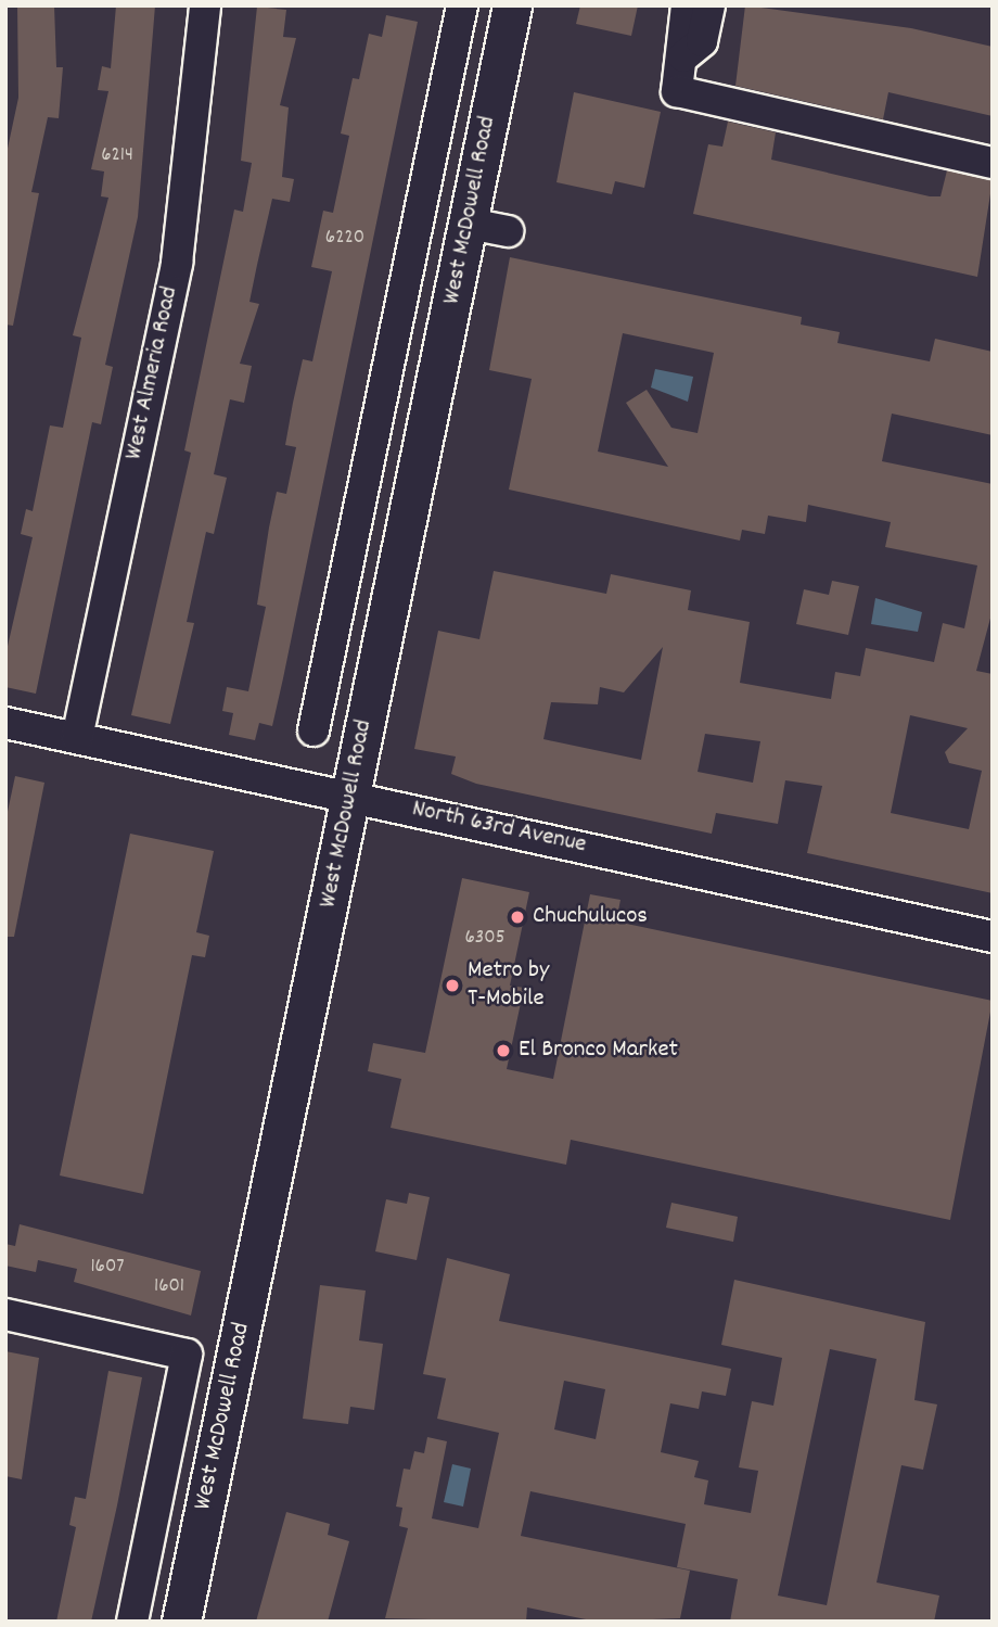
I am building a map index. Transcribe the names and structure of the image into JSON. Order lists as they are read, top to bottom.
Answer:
{
  "streets": {
    "main road": ["West McDowell Road"],
    "street": ["West Almeria Road", "North 63rd Avenue"]
  },
  "crossings": [
    ["West McDowell Road", "North 63rd Avenue"],
    ["West Almeria Road", "North 63rd Avenue"]
  ],
  "places": ["Chuchulucos", "Metro by T-Mobile", "El Bronco Market"],
  "house_numbers": [
    "6214",
    "6220",
    "6305",
    "1607",
    "1601"
  ]
}
